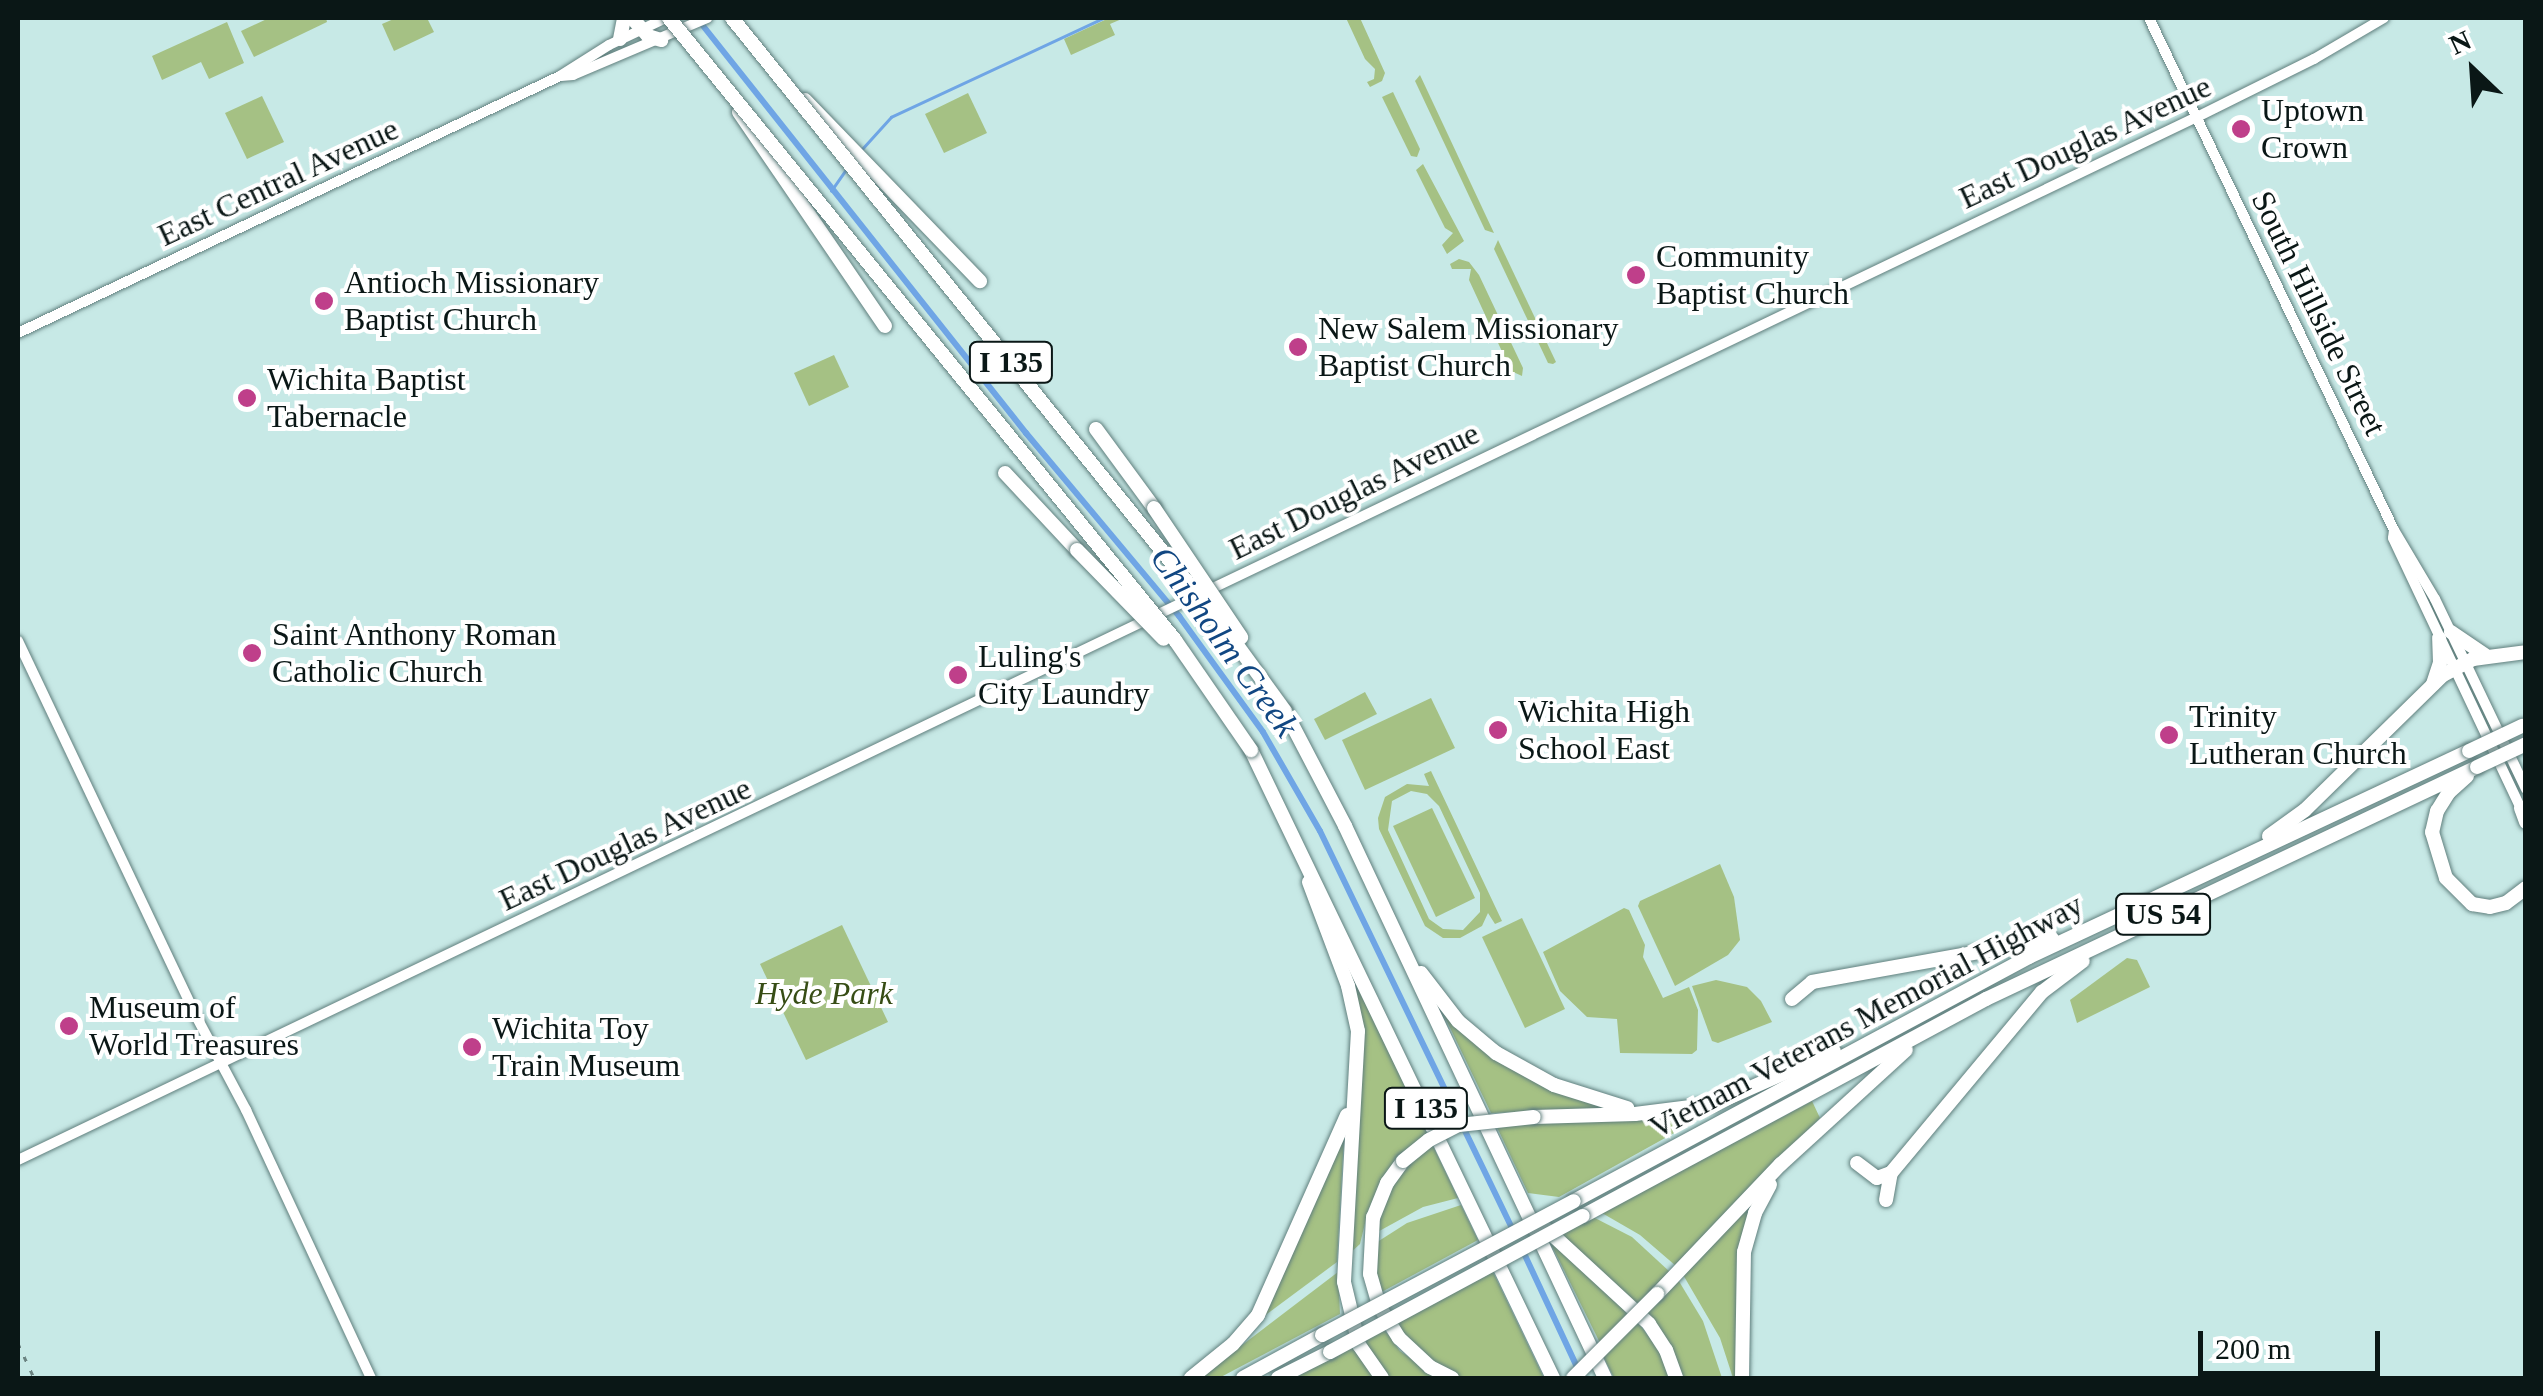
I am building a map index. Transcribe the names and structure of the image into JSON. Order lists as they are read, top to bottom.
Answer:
{
  "streets": {
    "highway": ["I 135", "US 54", "Vietnam Veterans Memorial Highway"],
    "main road": ["East Douglas Avenue", "East Central Avenue", "South Hillside Street"]
  },
  "crossings": [
    ["East Douglas Avenue", "South Hillside Street"],
    ["East Central Avenue", "I 135"]
  ],
  "water": ["Chisholm Creek"],
  "parks": ["Hyde Park"],
  "places": [
    "Uptown Crown",
    "Community Baptist Church",
    "Antioch Missionary Baptist Church",
    "New Salem Missionary Baptist Church",
    "Wichita Baptist Tabernacle",
    "Saint Anthony Roman Catholic Church",
    "Luling's City Laundry",
    "Wichita High School East",
    "Trinity Lutheran Church",
    "Museum of World Treasures",
    "Wichita Toy Train Museum"
  ],
  "scale_bar": "200 m",
  "north": "top left"
}
